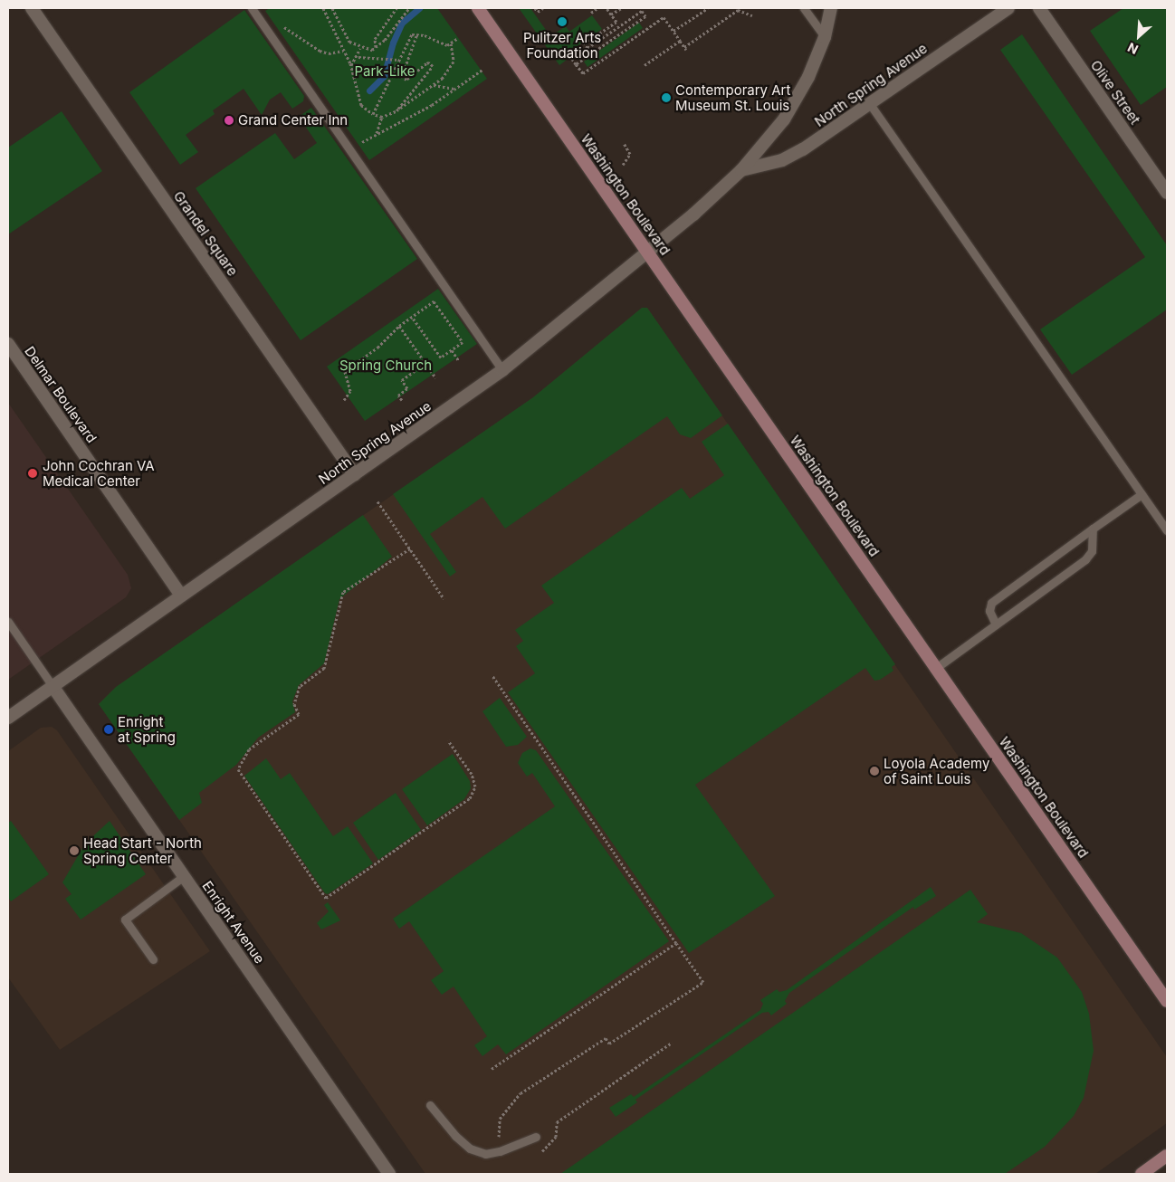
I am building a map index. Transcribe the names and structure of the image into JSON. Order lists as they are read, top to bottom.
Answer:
{
  "streets": {
    "main road": ["Washington Boulevard"],
    "street": [
      "North Spring Avenue",
      "Olive Street",
      "Grandel Square",
      "Delmar Boulevard",
      "Enright Avenue"
    ]
  },
  "crossings": [
    ["North Spring Avenue", "Washington Boulevard"],
    ["North Spring Avenue", "Grandel Square"],
    ["North Spring Avenue", "Delmar Boulevard"],
    ["North Spring Avenue", "Enright Avenue"]
  ],
  "parks": ["Park-Like", "Spring Church"],
  "places": [
    "Pulitzer Arts Foundation",
    "Contemporary Art Museum St. Louis",
    "Grand Center Inn",
    "John Cochran VA Medical Center",
    "Enright at Spring",
    "Loyola Academy of Saint Louis",
    "Head Start - North Spring Center"
  ],
  "north": "bottom left"
}
